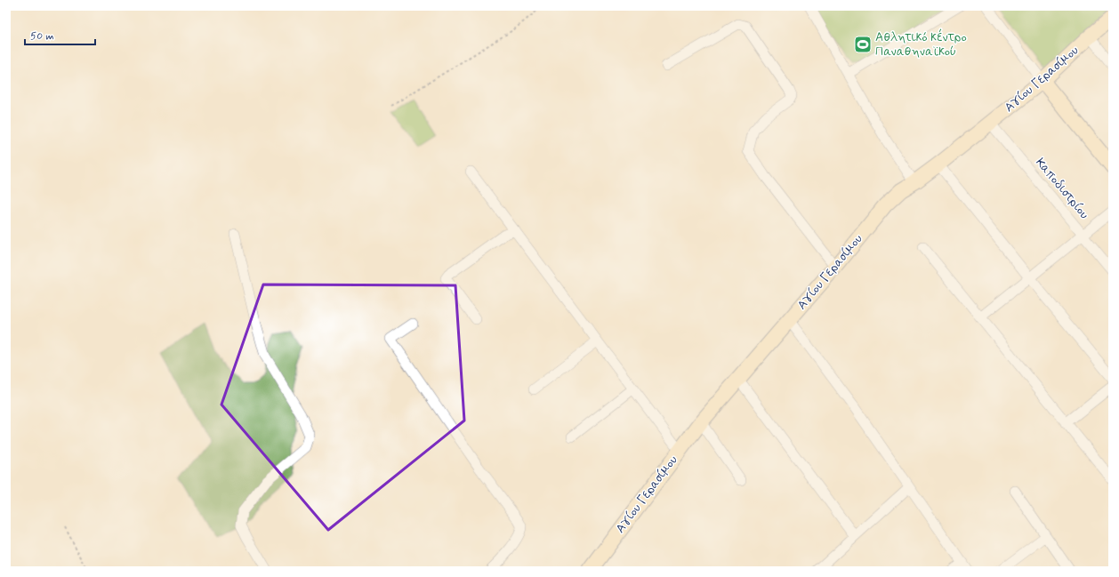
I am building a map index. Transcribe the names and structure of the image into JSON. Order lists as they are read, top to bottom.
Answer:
{
  "streets": {
    "street": ["Αγίου Γερασίμου", "Καποδιστρίου"]
  },
  "crossings": [
    ["Αγίου Γερασίμου", "Καποδιστρίου"]
  ],
  "places": {
    "sports": ["Αθλητικό κέντρο Παναθηναϊκού"]
  },
  "scale_bar": "50 m"
}
